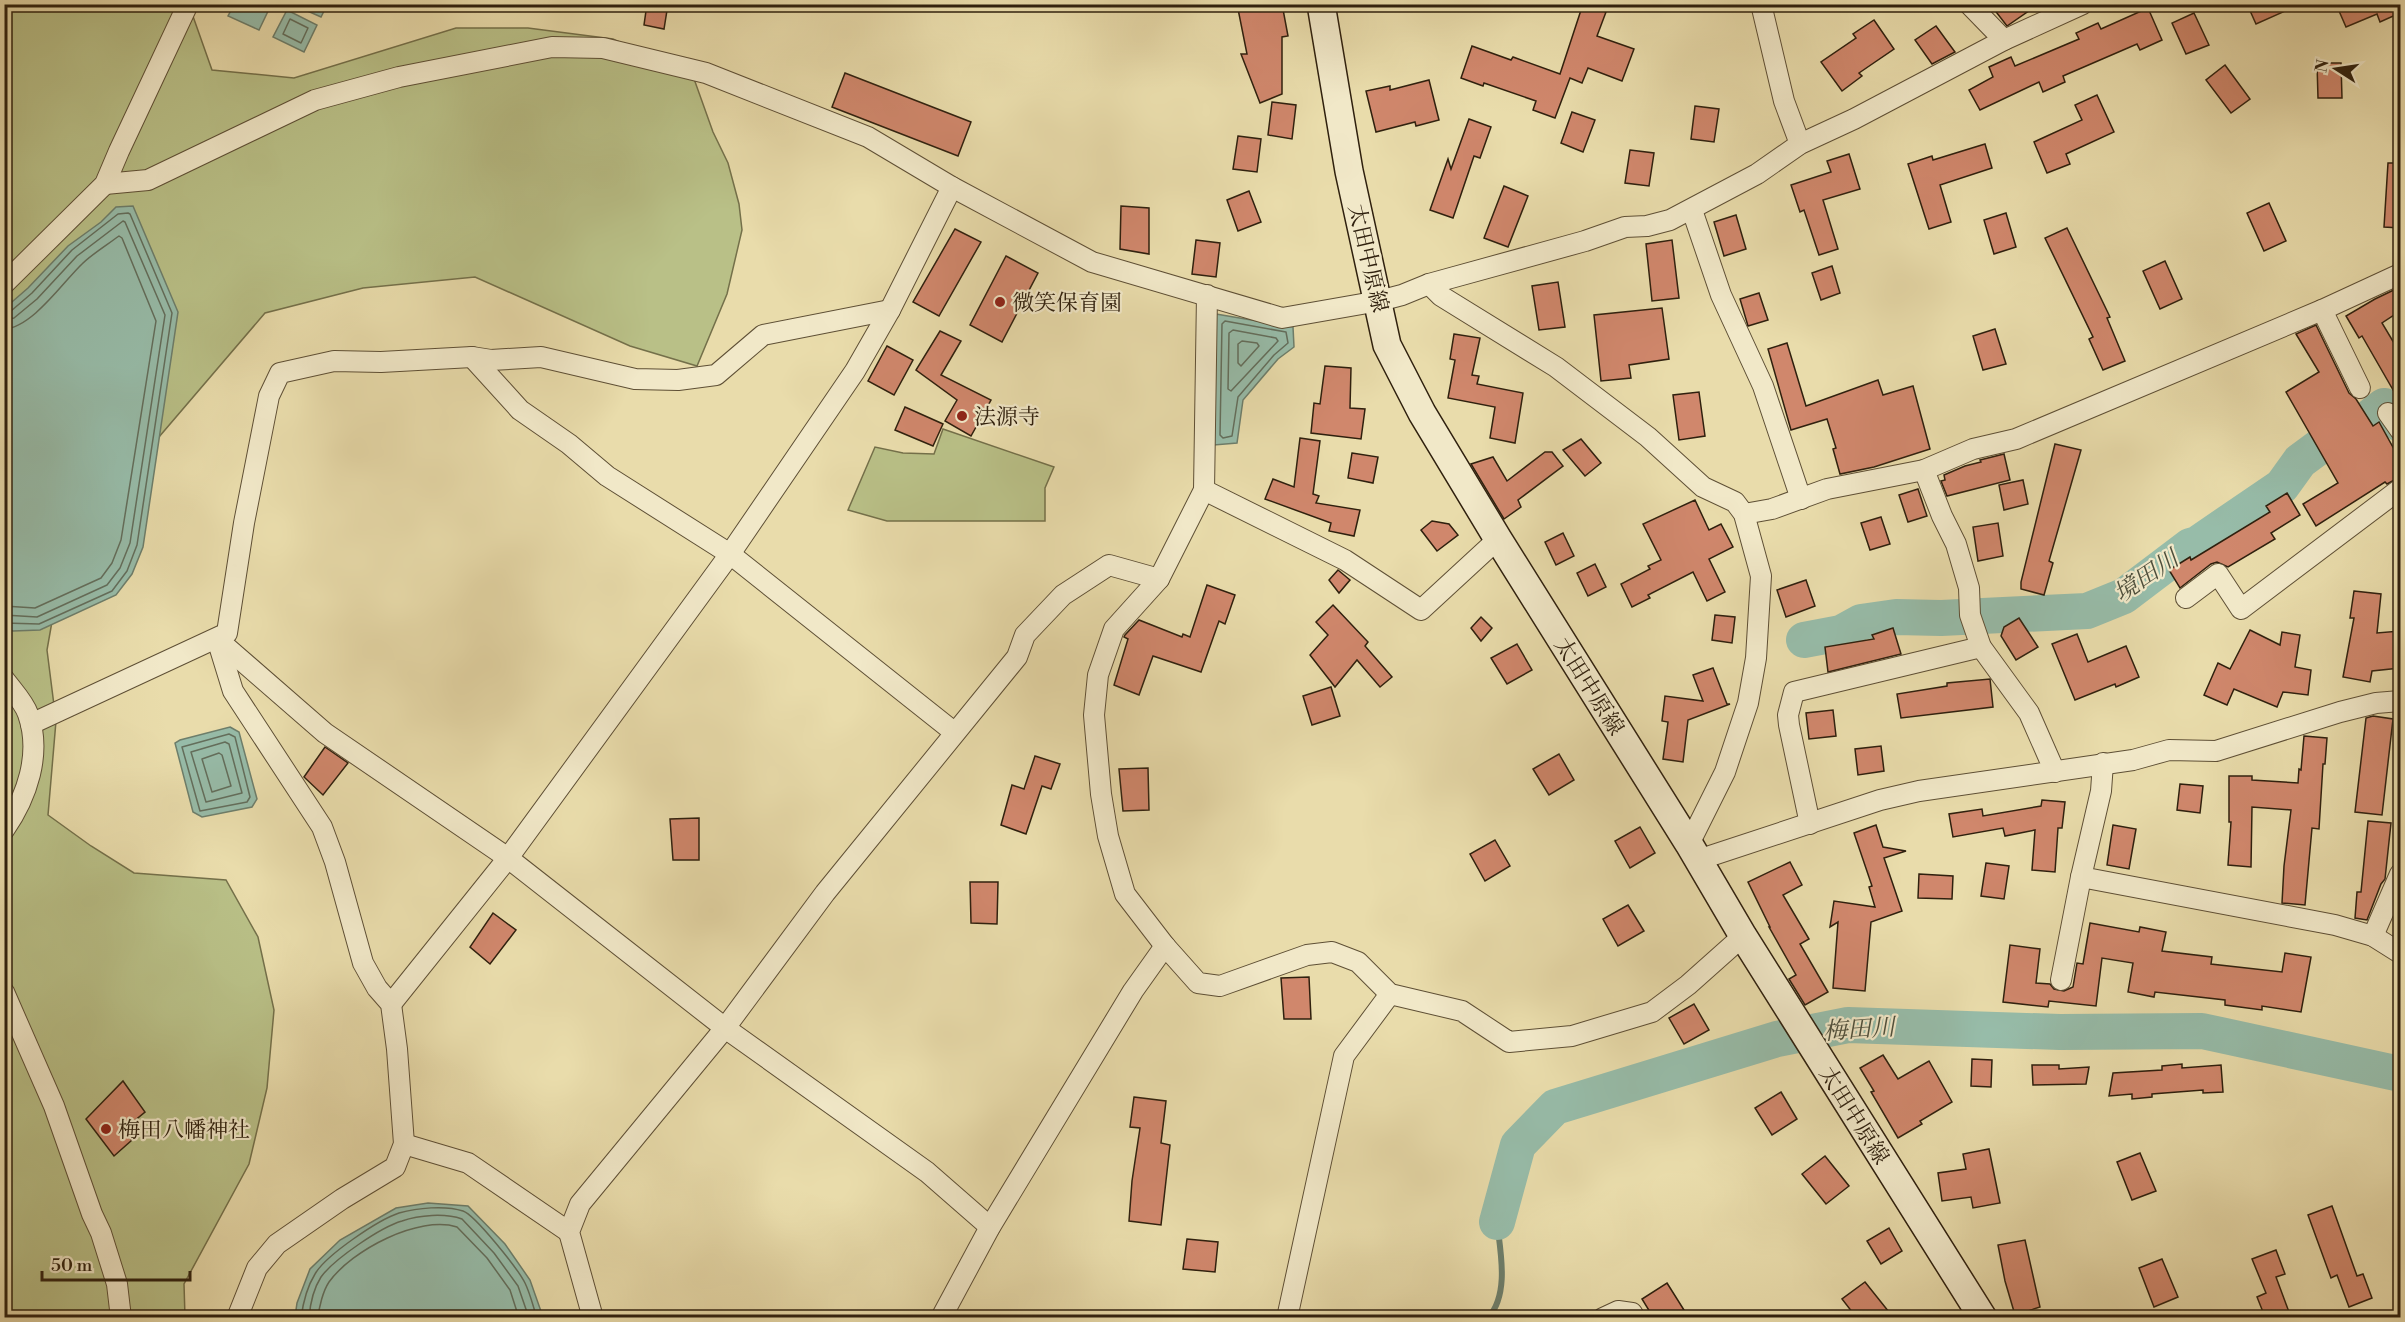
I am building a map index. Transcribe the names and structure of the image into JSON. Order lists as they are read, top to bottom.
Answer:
{
  "streets": {
    "main road": ["太田中原線"]
  },
  "water": ["境田川", "梅田川"],
  "places": ["微笑保育園", "法源寺", "梅田八幡神社"],
  "scale_bar": "50 m",
  "north": "left"
}
